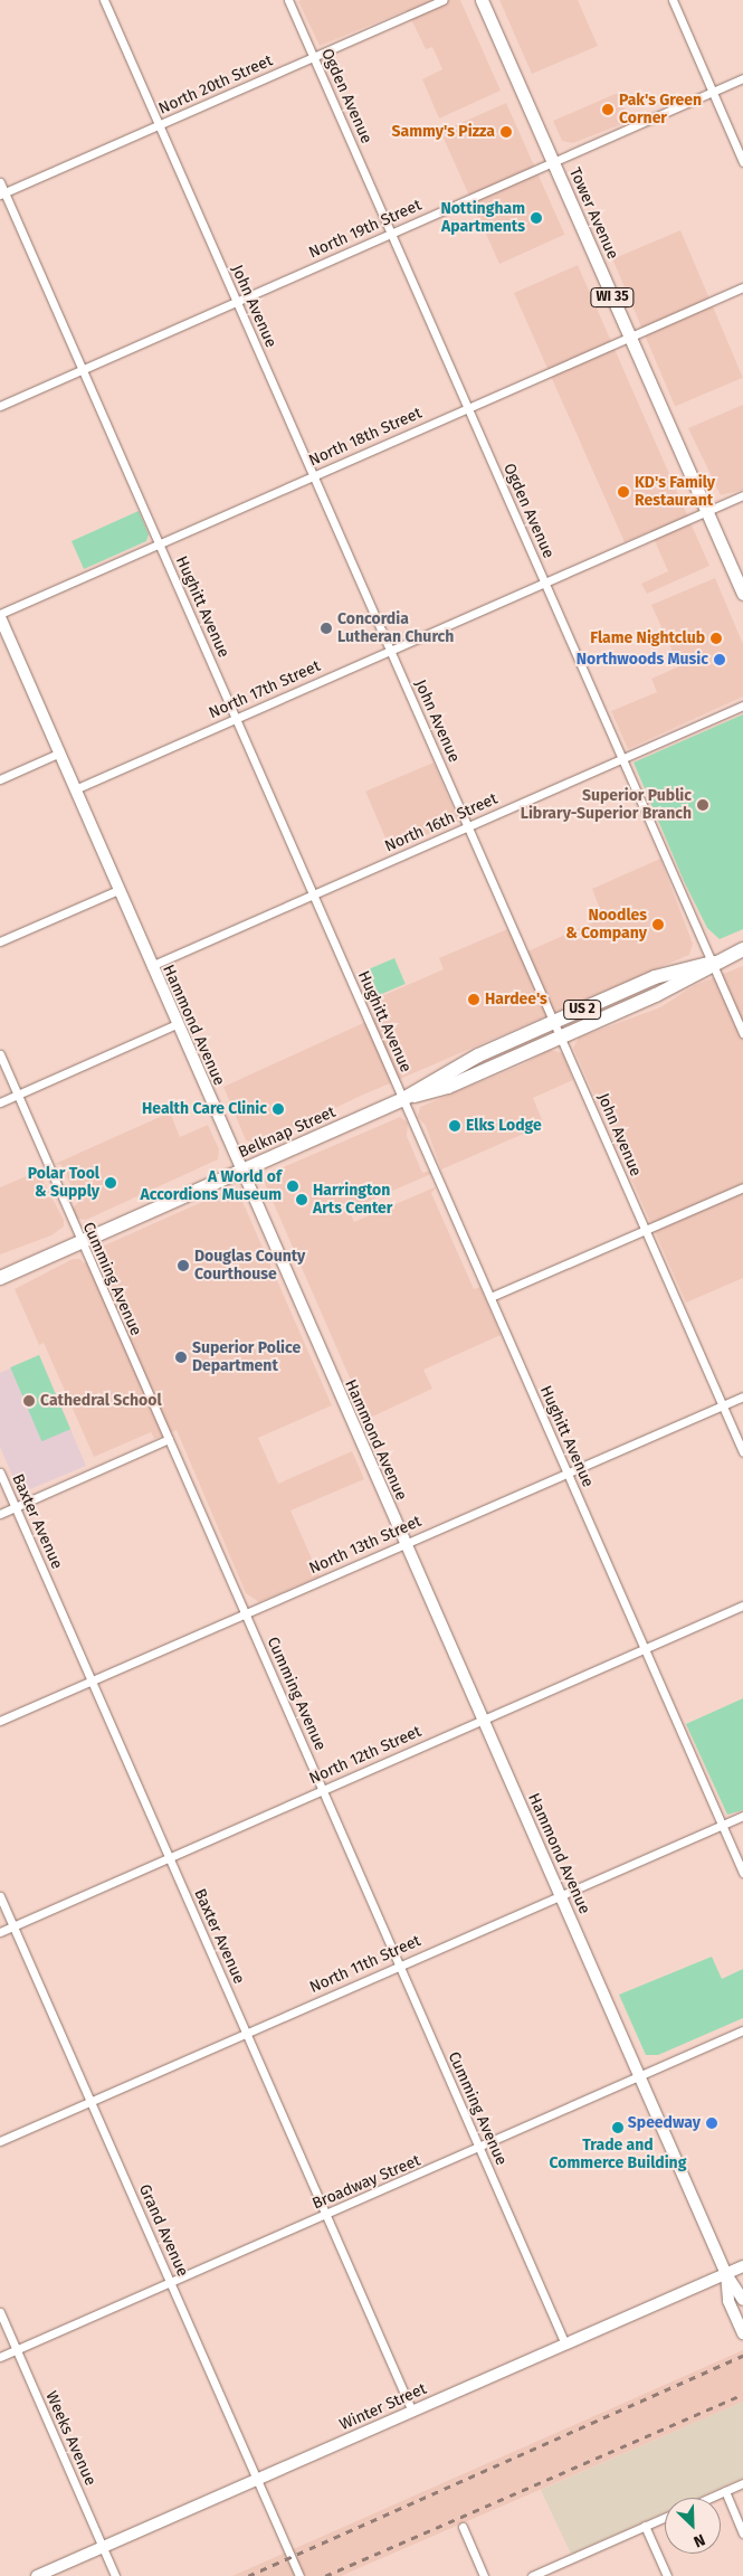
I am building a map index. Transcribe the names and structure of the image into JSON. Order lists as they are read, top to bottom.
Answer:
{
  "streets": {
    "highway": ["US 2", "Belknap Street"],
    "main road": ["Tower Avenue", "WI 35"],
    "street": [
      "North 20th Street",
      "Ogden Avenue",
      "North 19th Street",
      "John Avenue",
      "North 18th Street",
      "Hughitt Avenue",
      "North 17th Street",
      "North 16th Street",
      "Hammond Avenue",
      "Cumming Avenue",
      "Baxter Avenue",
      "North 13th Street",
      "North 12th Street",
      "North 11th Street",
      "Broadway Street",
      "Grand Avenue",
      "Winter Street",
      "Weeks Avenue"
    ]
  },
  "crossings": [
    ["North 20th Street", "Ogden Avenue"],
    ["North 20th Street", "John Avenue"],
    ["North 20th Street", "Hughitt Avenue"],
    ["Ogden Avenue", "North 19th Street"],
    ["Ogden Avenue", "North 18th Street"],
    ["Ogden Avenue", "North 17th Street"],
    ["Ogden Avenue", "North 16th Street"],
    ["Ogden Avenue", "Belknap Street"],
    ["Tower Avenue", "North 19th Street"],
    ["Tower Avenue", "North 18th Street"],
    ["Tower Avenue", "North 17th Street"],
    ["North 19th Street", "John Avenue"],
    ["North 19th Street", "Hughitt Avenue"],
    ["John Avenue", "North 18th Street"],
    ["John Avenue", "North 17th Street"],
    ["John Avenue", "North 16th Street"],
    ["John Avenue", "Belknap Street"],
    ["John Avenue", "North 13th Street"],
    ["North 18th Street", "Hughitt Avenue"],
    ["North 18th Street", "Hammond Avenue"],
    ["Hughitt Avenue", "North 17th Street"],
    ["Hughitt Avenue", "North 16th Street"],
    ["Hughitt Avenue", "Belknap Street"],
    ["Hughitt Avenue", "North 13th Street"],
    ["Hughitt Avenue", "North 12th Street"],
    ["Hughitt Avenue", "North 11th Street"],
    ["North 17th Street", "Hammond Avenue"],
    ["North 16th Street", "Hammond Avenue"],
    ["Hammond Avenue", "Belknap Street"],
    ["Hammond Avenue", "North 13th Street"],
    ["Hammond Avenue", "North 12th Street"],
    ["Hammond Avenue", "North 11th Street"],
    ["Hammond Avenue", "Broadway Street"],
    ["Hammond Avenue", "Winter Street"],
    ["Belknap Street", "Cumming Avenue"],
    ["Cumming Avenue", "North 13th Street"],
    ["Cumming Avenue", "North 12th Street"],
    ["Cumming Avenue", "North 11th Street"],
    ["Cumming Avenue", "Broadway Street"],
    ["Cumming Avenue", "Winter Street"],
    ["Baxter Avenue", "North 13th Street"],
    ["Baxter Avenue", "North 12th Street"],
    ["Baxter Avenue", "North 11th Street"],
    ["Baxter Avenue", "Broadway Street"],
    ["Baxter Avenue", "Winter Street"],
    ["North 12th Street", "Grand Avenue"],
    ["North 11th Street", "Grand Avenue"],
    ["Broadway Street", "Grand Avenue"],
    ["Broadway Street", "Weeks Avenue"],
    ["Grand Avenue", "Winter Street"],
    ["Winter Street", "Weeks Avenue"]
  ],
  "places": [
    "Pak's Green Corner",
    "Sammy's Pizza",
    "Nottingham Apartments",
    "KD's Family Restaurant",
    "Concordia Lutheran Church",
    "Flame Nightclub",
    "Northwoods Music",
    "Superior Public Library-Superior Branch",
    "Noodles & Company",
    "Hardee's",
    "Health Care Clinic",
    "Elks Lodge",
    "Polar Tool & Supply",
    "A World of Accordions Museum",
    "Harrington Arts Center",
    "Douglas County Courthouse",
    "Superior Police Department",
    "Cathedral School",
    "Speedway",
    "Trade and Commerce Building"
  ],
  "north": "bottom right"
}
